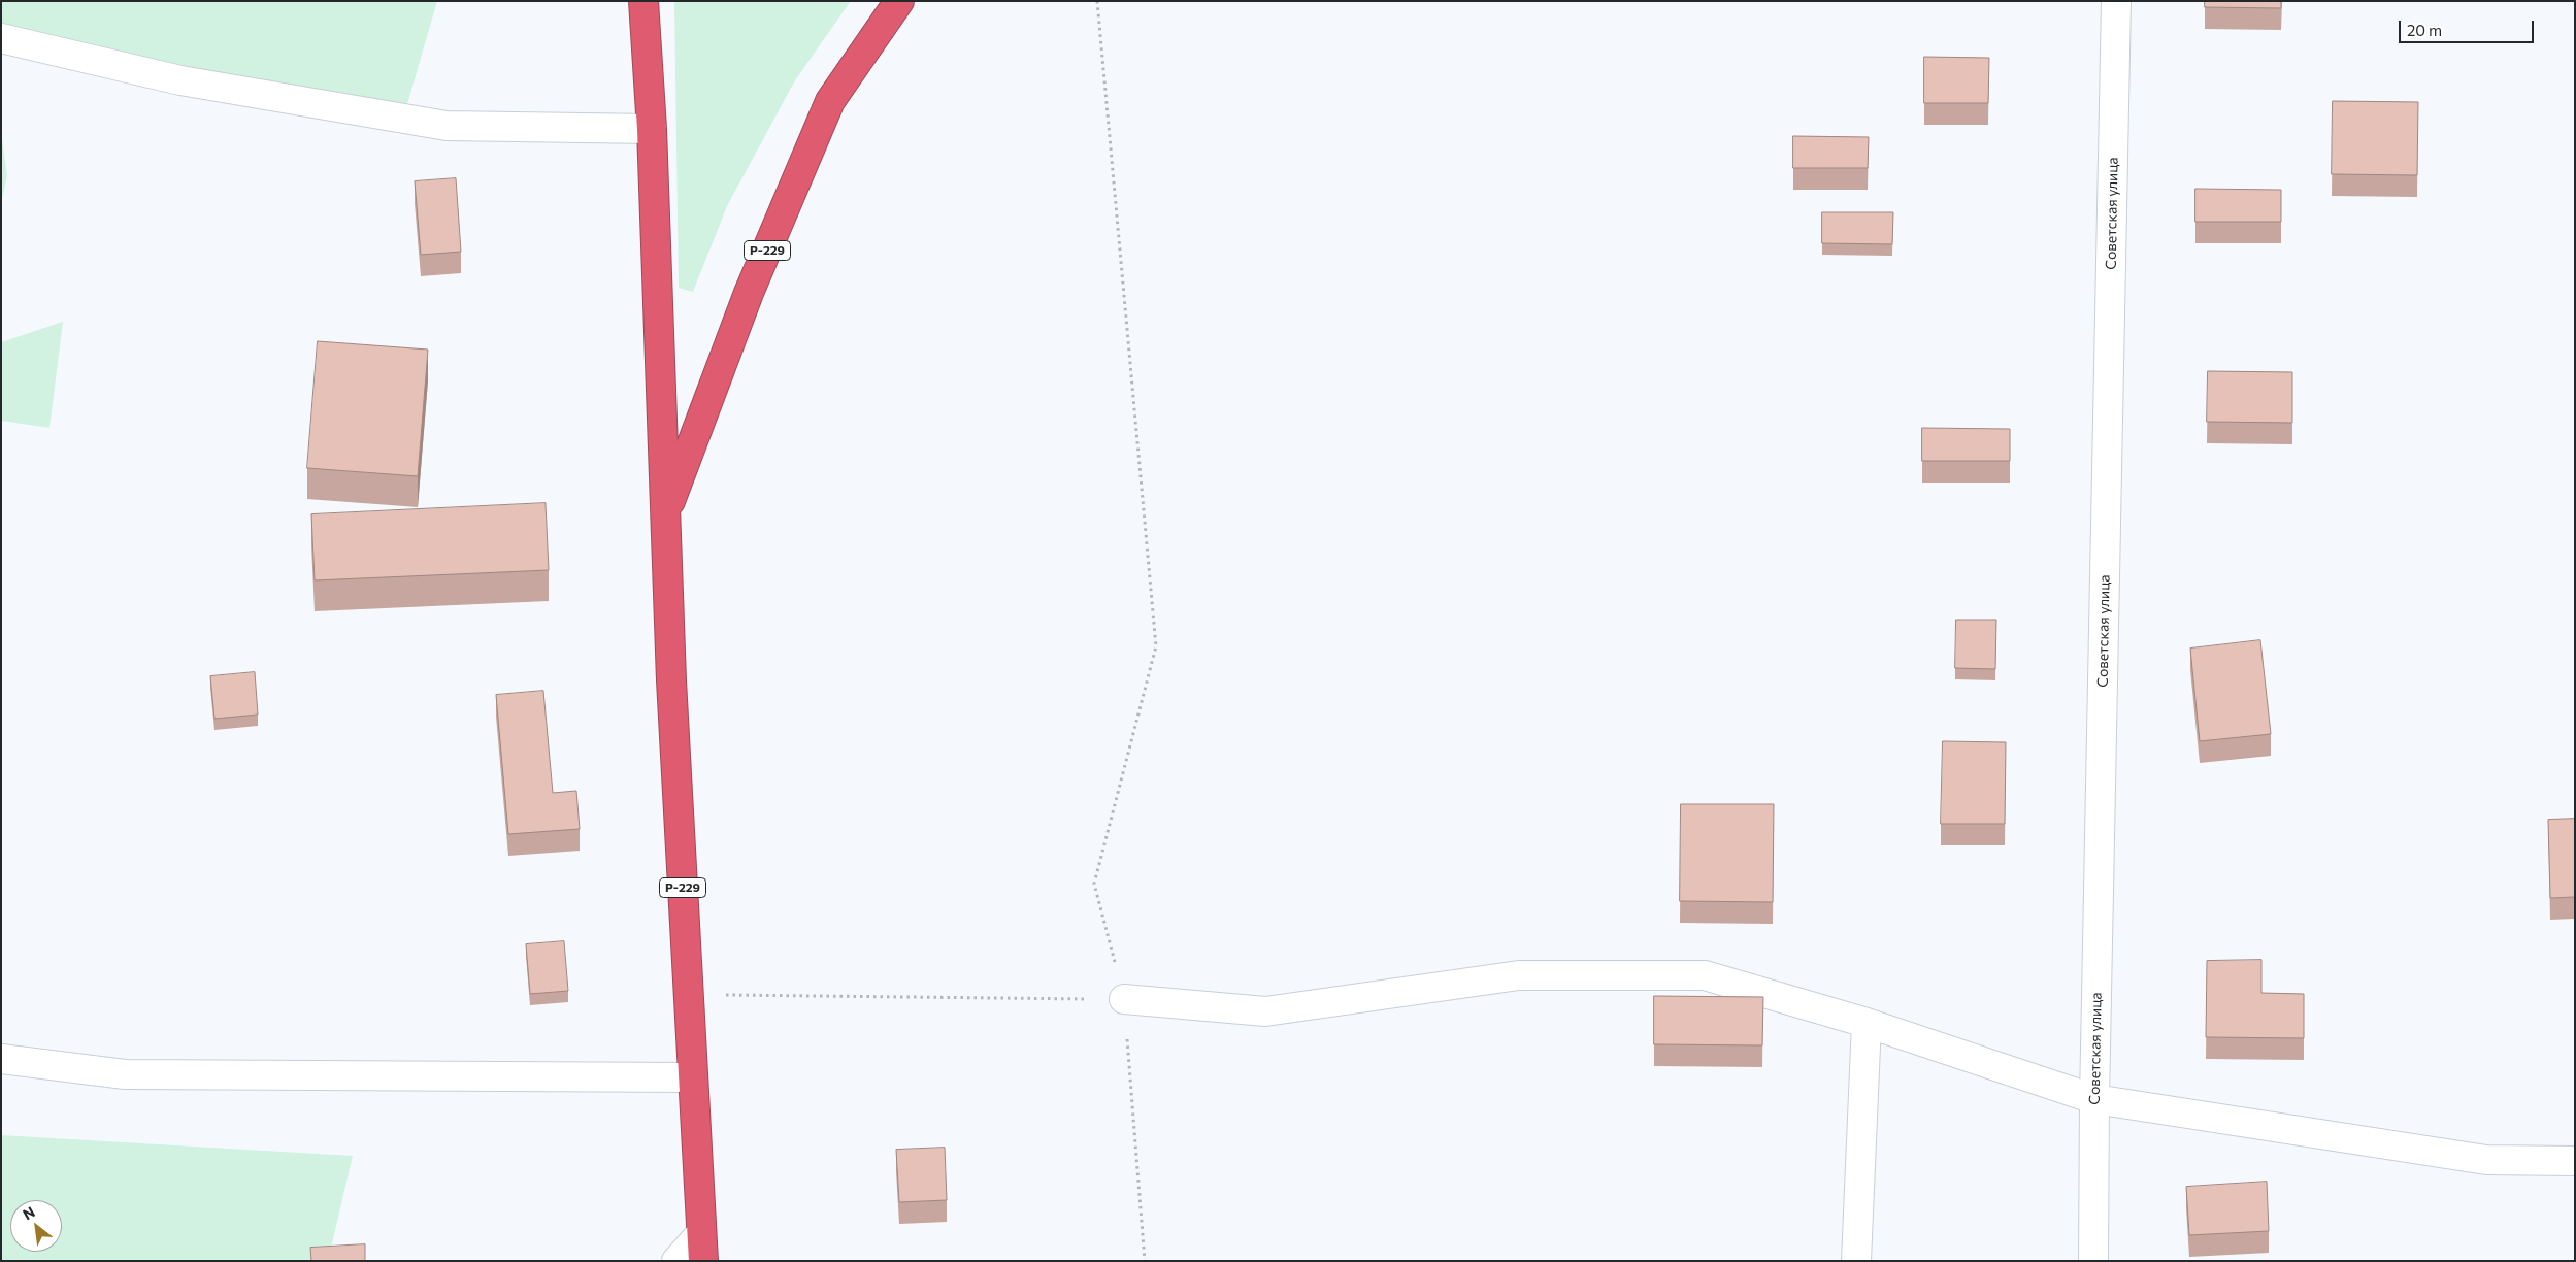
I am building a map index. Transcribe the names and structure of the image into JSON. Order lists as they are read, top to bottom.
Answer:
{
  "streets": {
    "highway": ["Р-229"],
    "street": ["Советская улица"]
  },
  "scale_bar": "20 m",
  "north": "top left"
}
